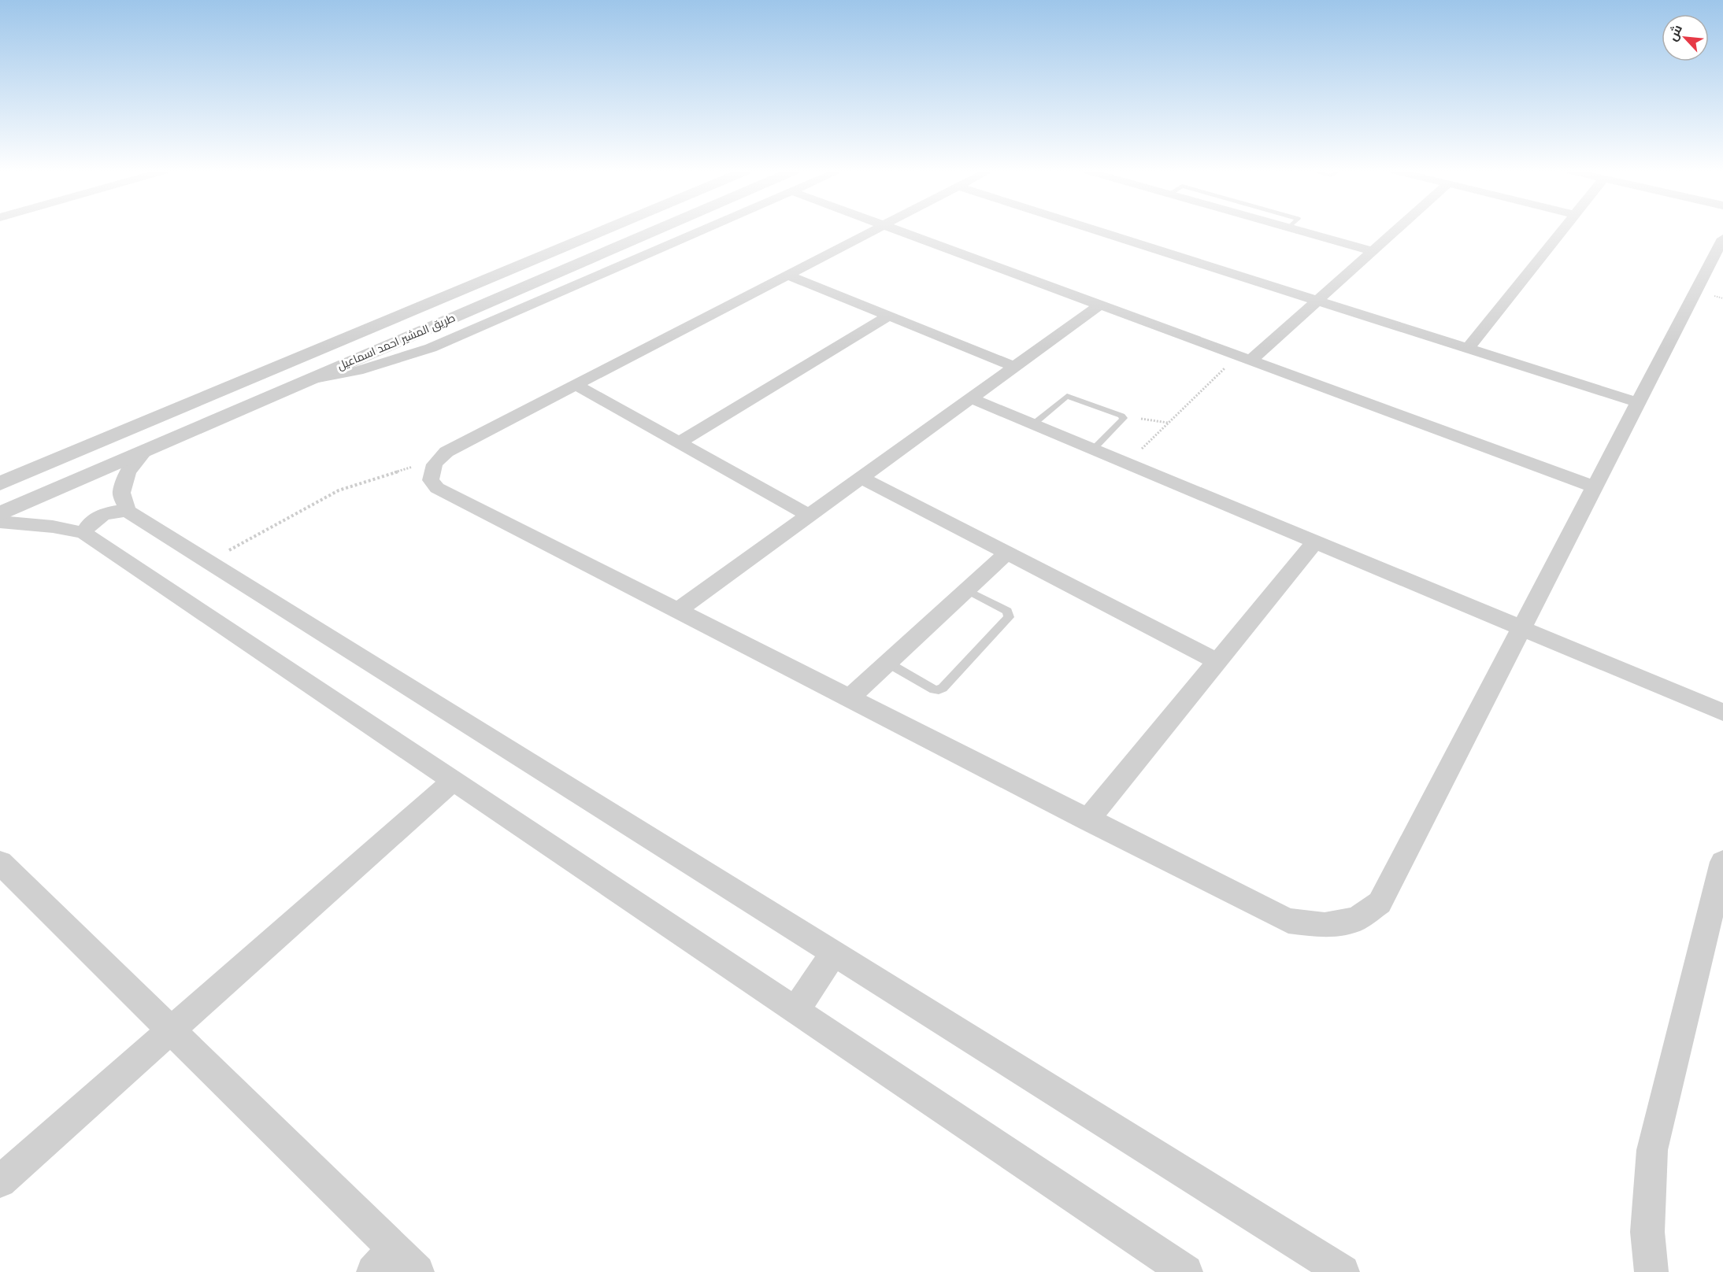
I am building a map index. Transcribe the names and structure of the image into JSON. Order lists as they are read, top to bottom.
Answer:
{
  "streets": {
    "street": ["طريق المشير احمد اسماعيل"]
  },
  "north": "top left"
}
